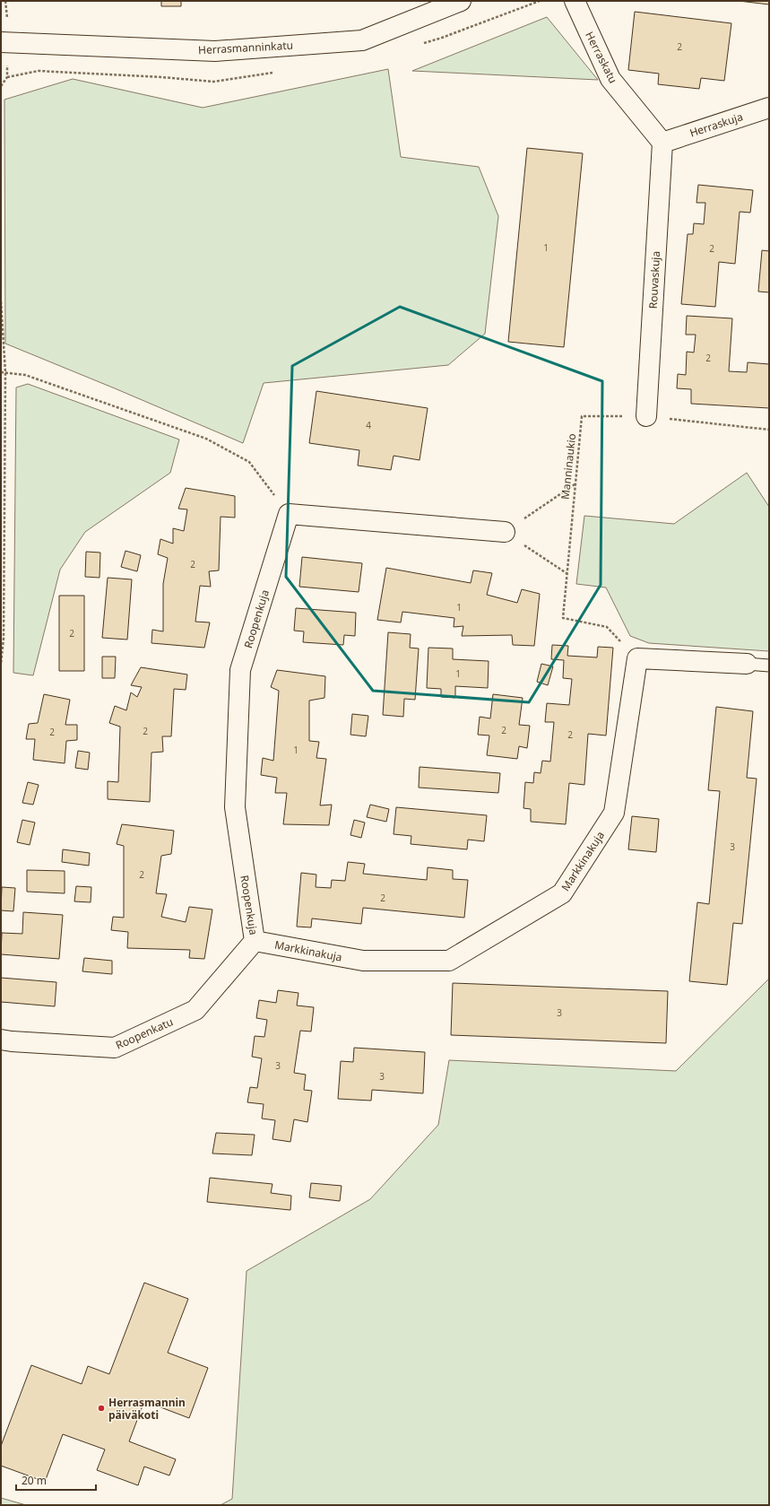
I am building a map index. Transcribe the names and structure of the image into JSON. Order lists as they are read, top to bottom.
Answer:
{
  "streets": {
    "street": [
      "Herrasmanninkatu",
      "Herraskatu",
      "Herraskuja",
      "Rouvaskuja",
      "Roopenkuja",
      "Markkinakuja",
      "Roopenkatu"
    ],
    "path": ["Manninaukio"]
  },
  "crossings": [
    ["Herraskatu", "Herraskuja"],
    ["Herraskatu", "Rouvaskuja"],
    ["Herraskuja", "Rouvaskuja"],
    ["Rouvaskuja", "Manninaukio"],
    ["Manninaukio", "Markkinakuja"],
    ["Roopenkuja", "Markkinakuja"],
    ["Roopenkuja", "Roopenkatu"],
    ["Markkinakuja", "Roopenkatu"]
  ],
  "places": ["Herrasmannin päiväkoti"],
  "house_numbers": [
    "2",
    "1",
    "2",
    "2",
    "4",
    "2",
    "1",
    "2",
    "1",
    "2",
    "2",
    "2",
    "2",
    "1",
    "3",
    "2",
    "2",
    "3",
    "3",
    "3"
  ],
  "scale_bar": "20 m"
}
